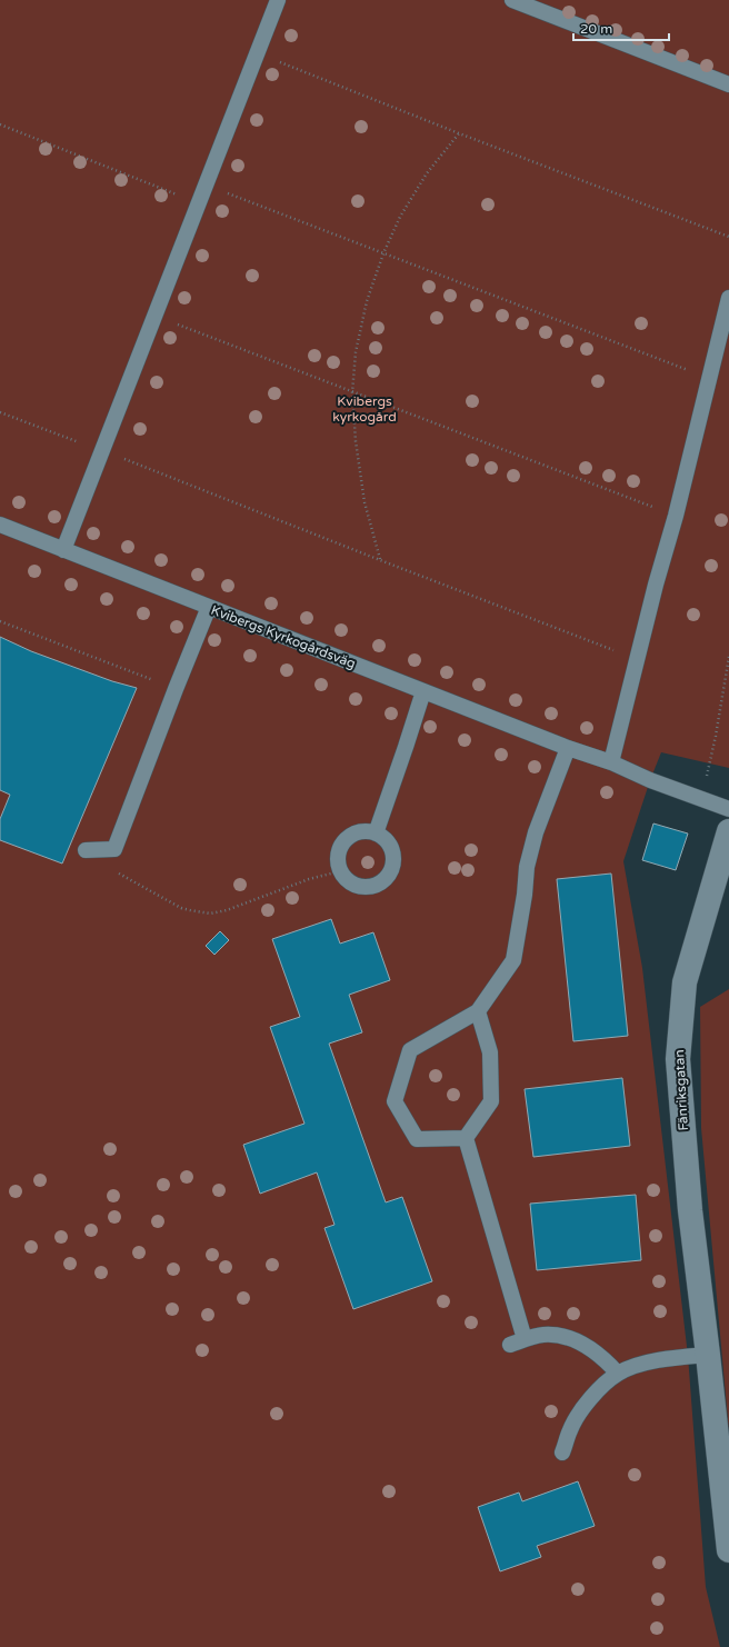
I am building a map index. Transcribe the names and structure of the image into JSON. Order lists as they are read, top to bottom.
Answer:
{
  "streets": {
    "street": ["Fänriksgatan"],
    "lane": ["Kvibergs Kyrkogårdsväg"]
  },
  "parks": ["Kvibergs kyrkogård"],
  "scale_bar": "20 m"
}
